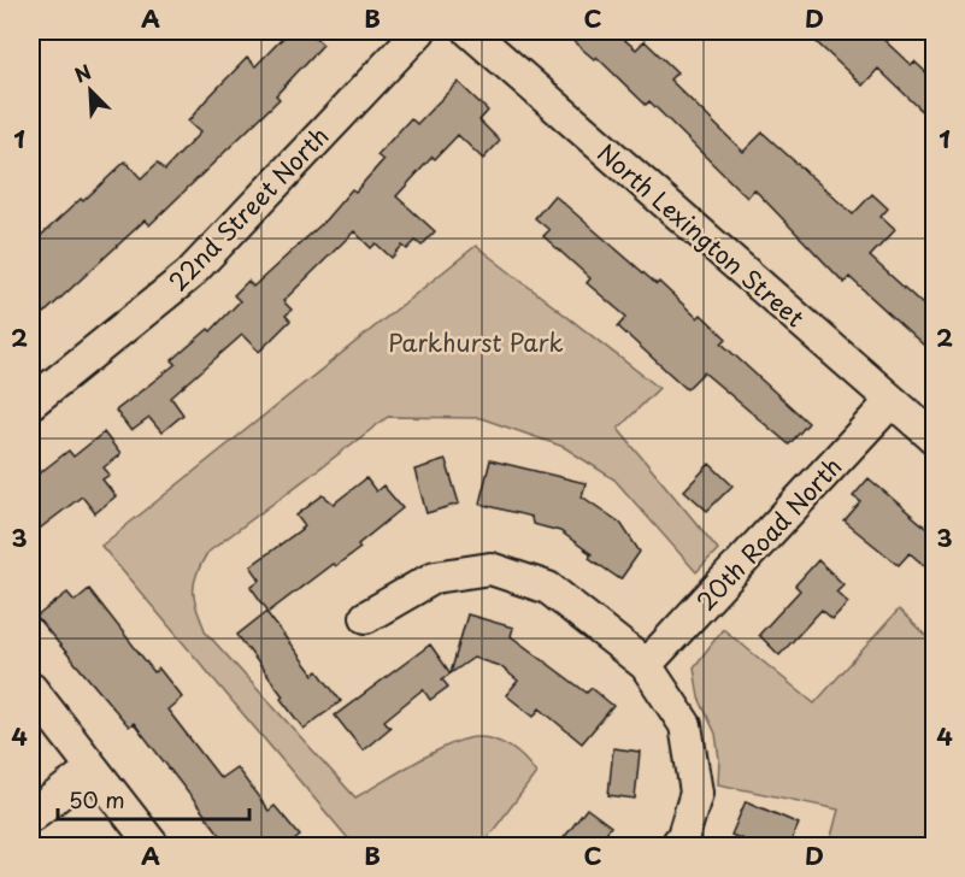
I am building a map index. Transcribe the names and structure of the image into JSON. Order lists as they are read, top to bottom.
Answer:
{
  "streets": {
    "street": ["22nd Street North", "North Lexington Street", "20th Road North"]
  },
  "crossings": [
    ["North Lexington Street", "20th Road North"]
  ],
  "parks": ["Parkhurst Park"],
  "scale_bar": "50 m",
  "north": "top left",
  "grid": {
    "columns": [
      "A",
      "B",
      "C",
      "D"
    ],
    "rows": [
      "1",
      "2",
      "3",
      "4"
    ]
  }
}
